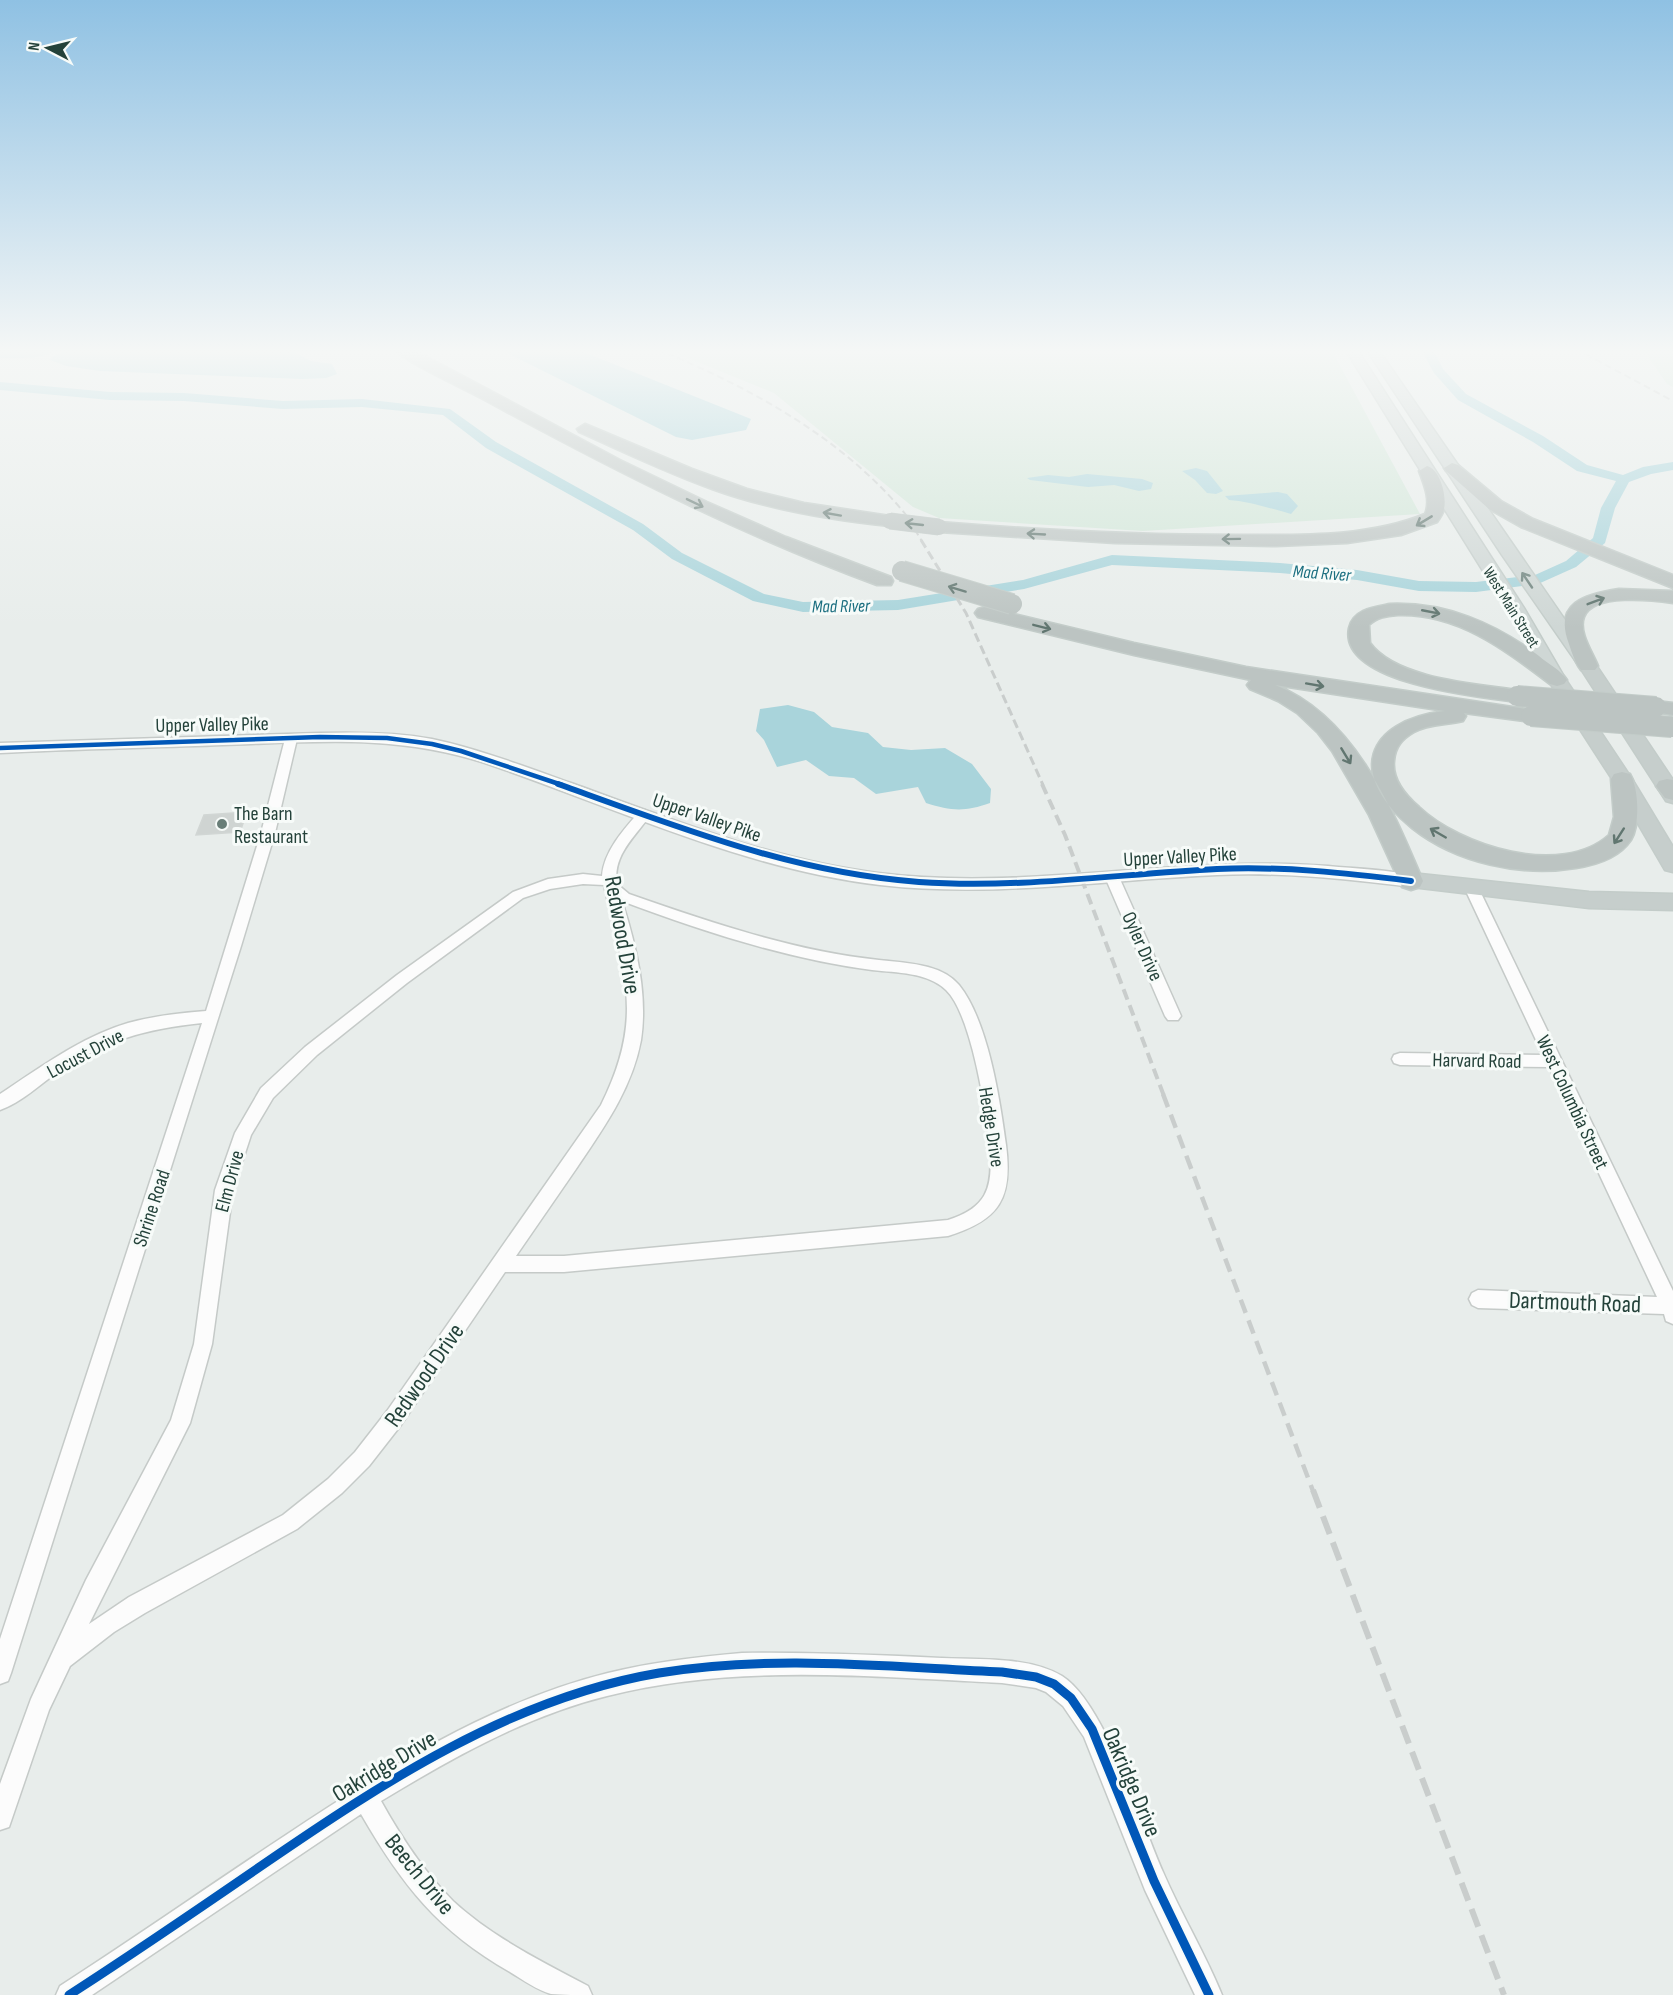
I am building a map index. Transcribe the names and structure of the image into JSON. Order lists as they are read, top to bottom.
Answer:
{
  "streets": {
    "highway": ["West Main Street", "Upper Valley Pike"],
    "street": [
      "Redwood Drive",
      "Oyler Drive",
      "Locust Drive",
      "Harvard Road",
      "West Columbia Street",
      "Hedge Drive",
      "Elm Drive",
      "Shrine Road",
      "Dartmouth Road",
      "Oakridge Drive",
      "Beech Drive"
    ]
  },
  "crossings": [
    ["Upper Valley Pike", "Redwood Drive"],
    ["Upper Valley Pike", "Oyler Drive"],
    ["Upper Valley Pike", "West Columbia Street"],
    ["Upper Valley Pike", "Shrine Road"],
    ["Redwood Drive", "Hedge Drive"],
    ["Redwood Drive", "Elm Drive"],
    ["Locust Drive", "Shrine Road"],
    ["Harvard Road", "West Columbia Street"],
    ["West Columbia Street", "Dartmouth Road"],
    ["Hedge Drive", "Elm Drive"],
    ["Oakridge Drive", "Beech Drive"]
  ],
  "water": ["Mad River"],
  "places": ["The Barn Restaurant"],
  "north": "left"
}
